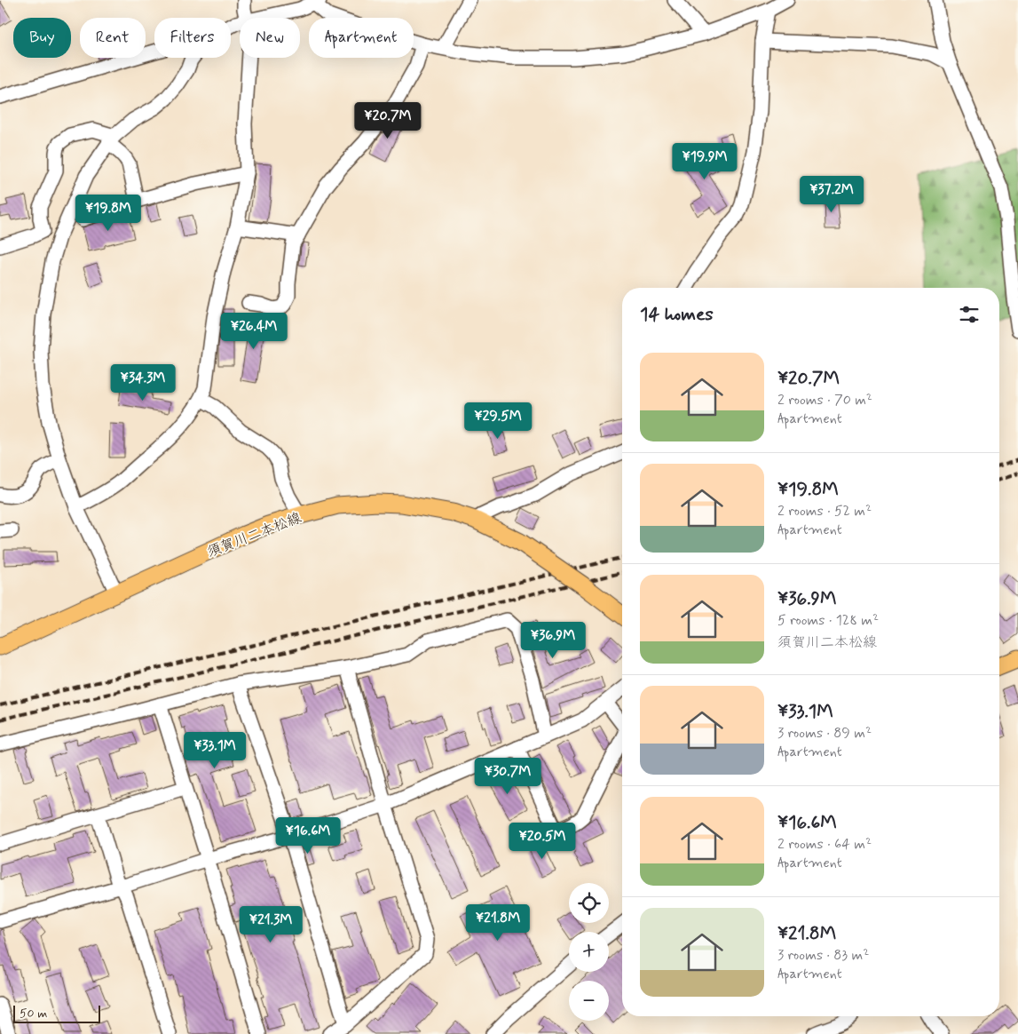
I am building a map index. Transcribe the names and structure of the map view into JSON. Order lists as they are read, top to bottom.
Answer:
{
  "streets": {
    "main road": ["須賀川二本松線"]
  },
  "scale_bar": "50 m",
  "page": {
    "chip": [
      "Buy",
      "Rent",
      "Filters",
      "New",
      "Apartment"
    ],
    "price": [
      "¥20.7M",
      "¥19.9M",
      "¥37.2M",
      "¥19.8M",
      "¥26.4M",
      "¥34.3M",
      "¥29.5M",
      "¥36.9M",
      "¥33.1M",
      "¥30.7M",
      "¥16.6M",
      "¥20.5M",
      "¥21.8M",
      "¥21.3M"
    ],
    "heading": "14 homes",
    "list": [
      {
        "name": "¥20.7M",
        "note": "2 rooms · 70 m² · Apartment"
      },
      {
        "name": "¥19.8M",
        "note": "2 rooms · 52 m² · Apartment"
      },
      {
        "name": "¥36.9M",
        "note": "5 rooms · 128 m² · 須賀川二本松線"
      },
      {
        "name": "¥33.1M",
        "note": "3 rooms · 89 m² · Apartment"
      },
      {
        "name": "¥16.6M",
        "note": "2 rooms · 64 m² · Apartment"
      },
      {
        "name": "¥21.8M",
        "note": "3 rooms · 83 m² · Apartment"
      }
    ],
    "map_buttons": ["+", "−"],
    "scale": "50 m"
  }
}
